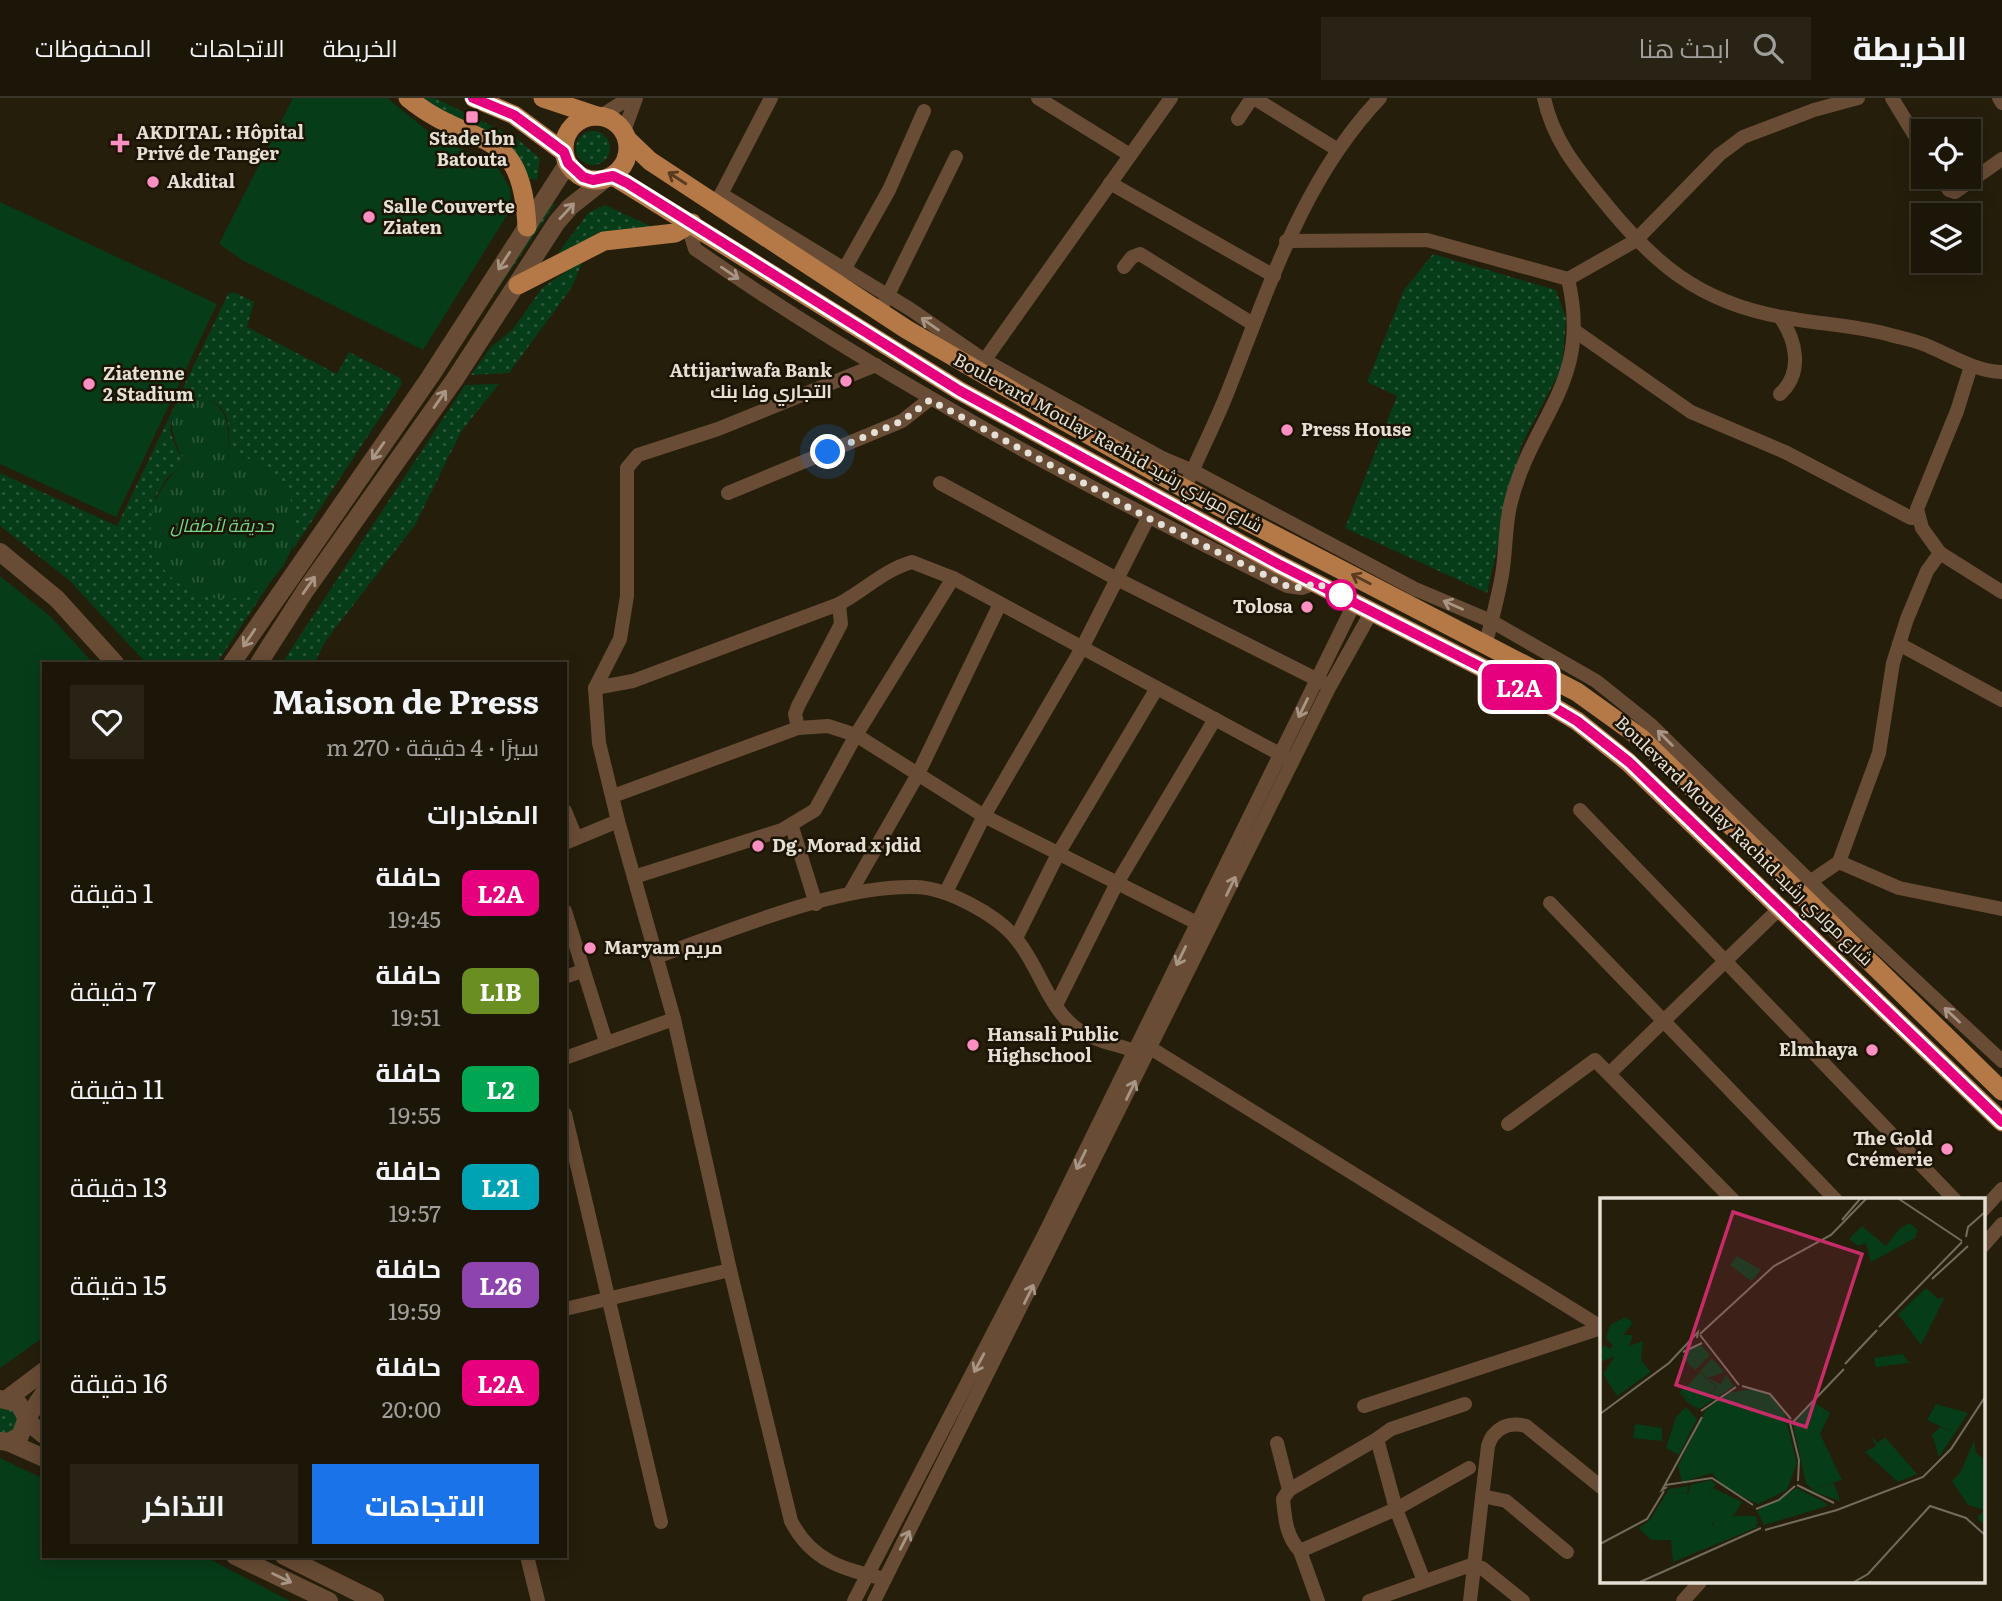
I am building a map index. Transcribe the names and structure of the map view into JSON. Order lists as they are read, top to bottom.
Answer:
{
  "streets": {
    "main road": ["Boulevard Moulay Rachid شارع مولاي رشيد"]
  },
  "parks": ["حديقة لأطفال"],
  "places": {
    "transit": ["Stade Ibn Batouta"],
    "health": ["AKDITAL : Hôpital Privé de Tanger"],
    "other": [
      "Akdital",
      "Salle Couverte Ziaten",
      "Attijariwafa Bank التجاري وفا بنك",
      "Ziatenne 2 Stadium",
      "Press House",
      "Tolosa",
      "Dg. Morad x jdid",
      "Maryam مريم",
      "Hansali Public Highschool",
      "Elmhaya",
      "The Gold Crémerie"
    ]
  },
  "lines": ["bus line L2A"],
  "page": {
    "header": "الخريطة",
    "search": "ابحث هنا",
    "nav": ["الخريطة", "الاتجاهات", "المحفوظات"],
    "on_map": "L2A",
    "heading": [
      ["Maison de Press", "سيرًا · 4 دقيقة · 270 m"],
      "المغادرات"
    ],
    "list": [
      {
        "mark": "L2A",
        "name": "حافلة",
        "note": "19:45",
        "value": "1 دقيقة"
      },
      {
        "mark": "L1B",
        "name": "حافلة",
        "note": "19:51",
        "value": "7 دقيقة"
      },
      {
        "mark": "L2",
        "name": "حافلة",
        "note": "19:55",
        "value": "11 دقيقة"
      },
      {
        "mark": "L21",
        "name": "حافلة",
        "note": "19:57",
        "value": "13 دقيقة"
      },
      {
        "mark": "L26",
        "name": "حافلة",
        "note": "19:59",
        "value": "15 دقيقة"
      },
      {
        "mark": "L2A",
        "name": "حافلة",
        "note": "20:00",
        "value": "16 دقيقة"
      }
    ],
    "buttons": ["الاتجاهات", "التذاكر"]
  }
}
